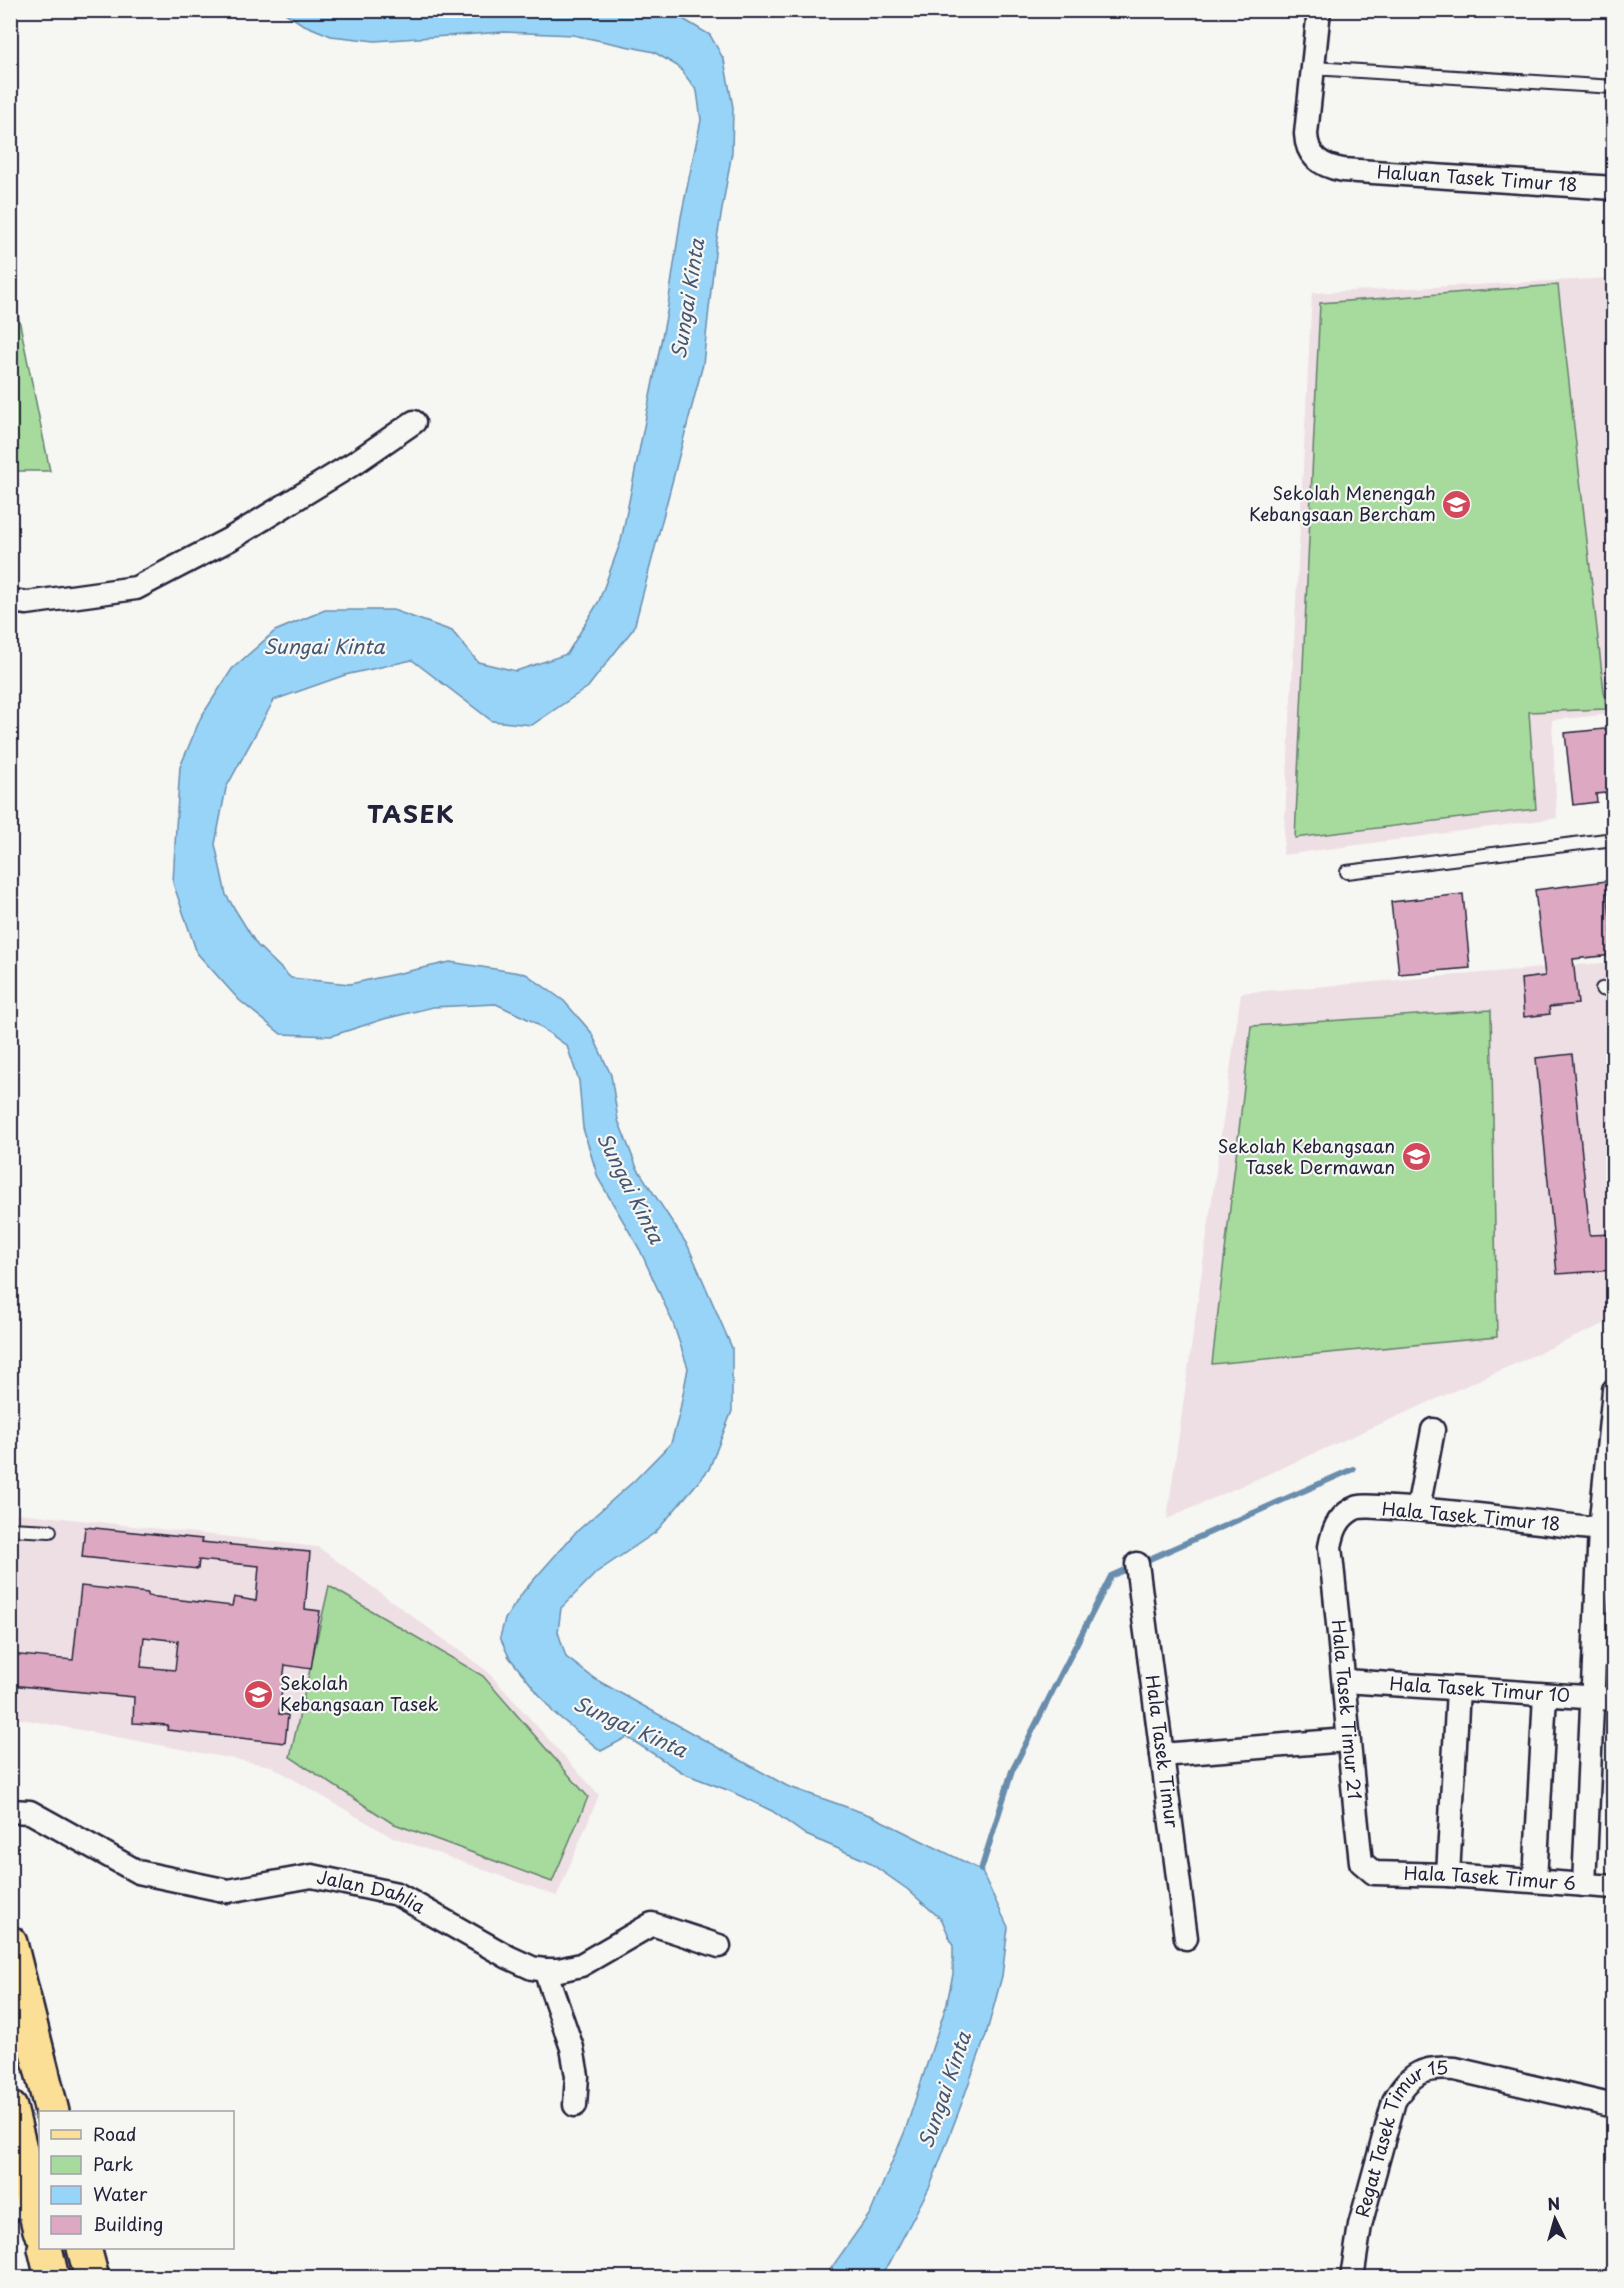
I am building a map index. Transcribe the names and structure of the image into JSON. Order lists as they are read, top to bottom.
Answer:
{
  "streets": {
    "street": [
      "Haluan Tasek Timur 18",
      "Hala Tasek Timur 18",
      "Hala Tasek Timur 10",
      "Hala Tasek Timur 21",
      "Hala Tasek Timur",
      "Hala Tasek Timur 6",
      "Jalan Dahlia",
      "Regat Tasek Timur 15"
    ]
  },
  "crossings": [
    ["Hala Tasek Timur 18", "Hala Tasek Timur 21"],
    ["Hala Tasek Timur 10", "Hala Tasek Timur 21"],
    ["Hala Tasek Timur 21", "Hala Tasek Timur 6"]
  ],
  "districts": ["TASEK"],
  "water": ["Sungai Kinta"],
  "places": {
    "school or university": ["Sekolah Menengah Kebangsaan Bercham", "Sekolah Kebangsaan Tasek Dermawan", "Sekolah Kebangsaan Tasek"]
  },
  "legend": [
    "Road",
    "Park",
    "Water",
    "Building"
  ],
  "north": "top"
}
